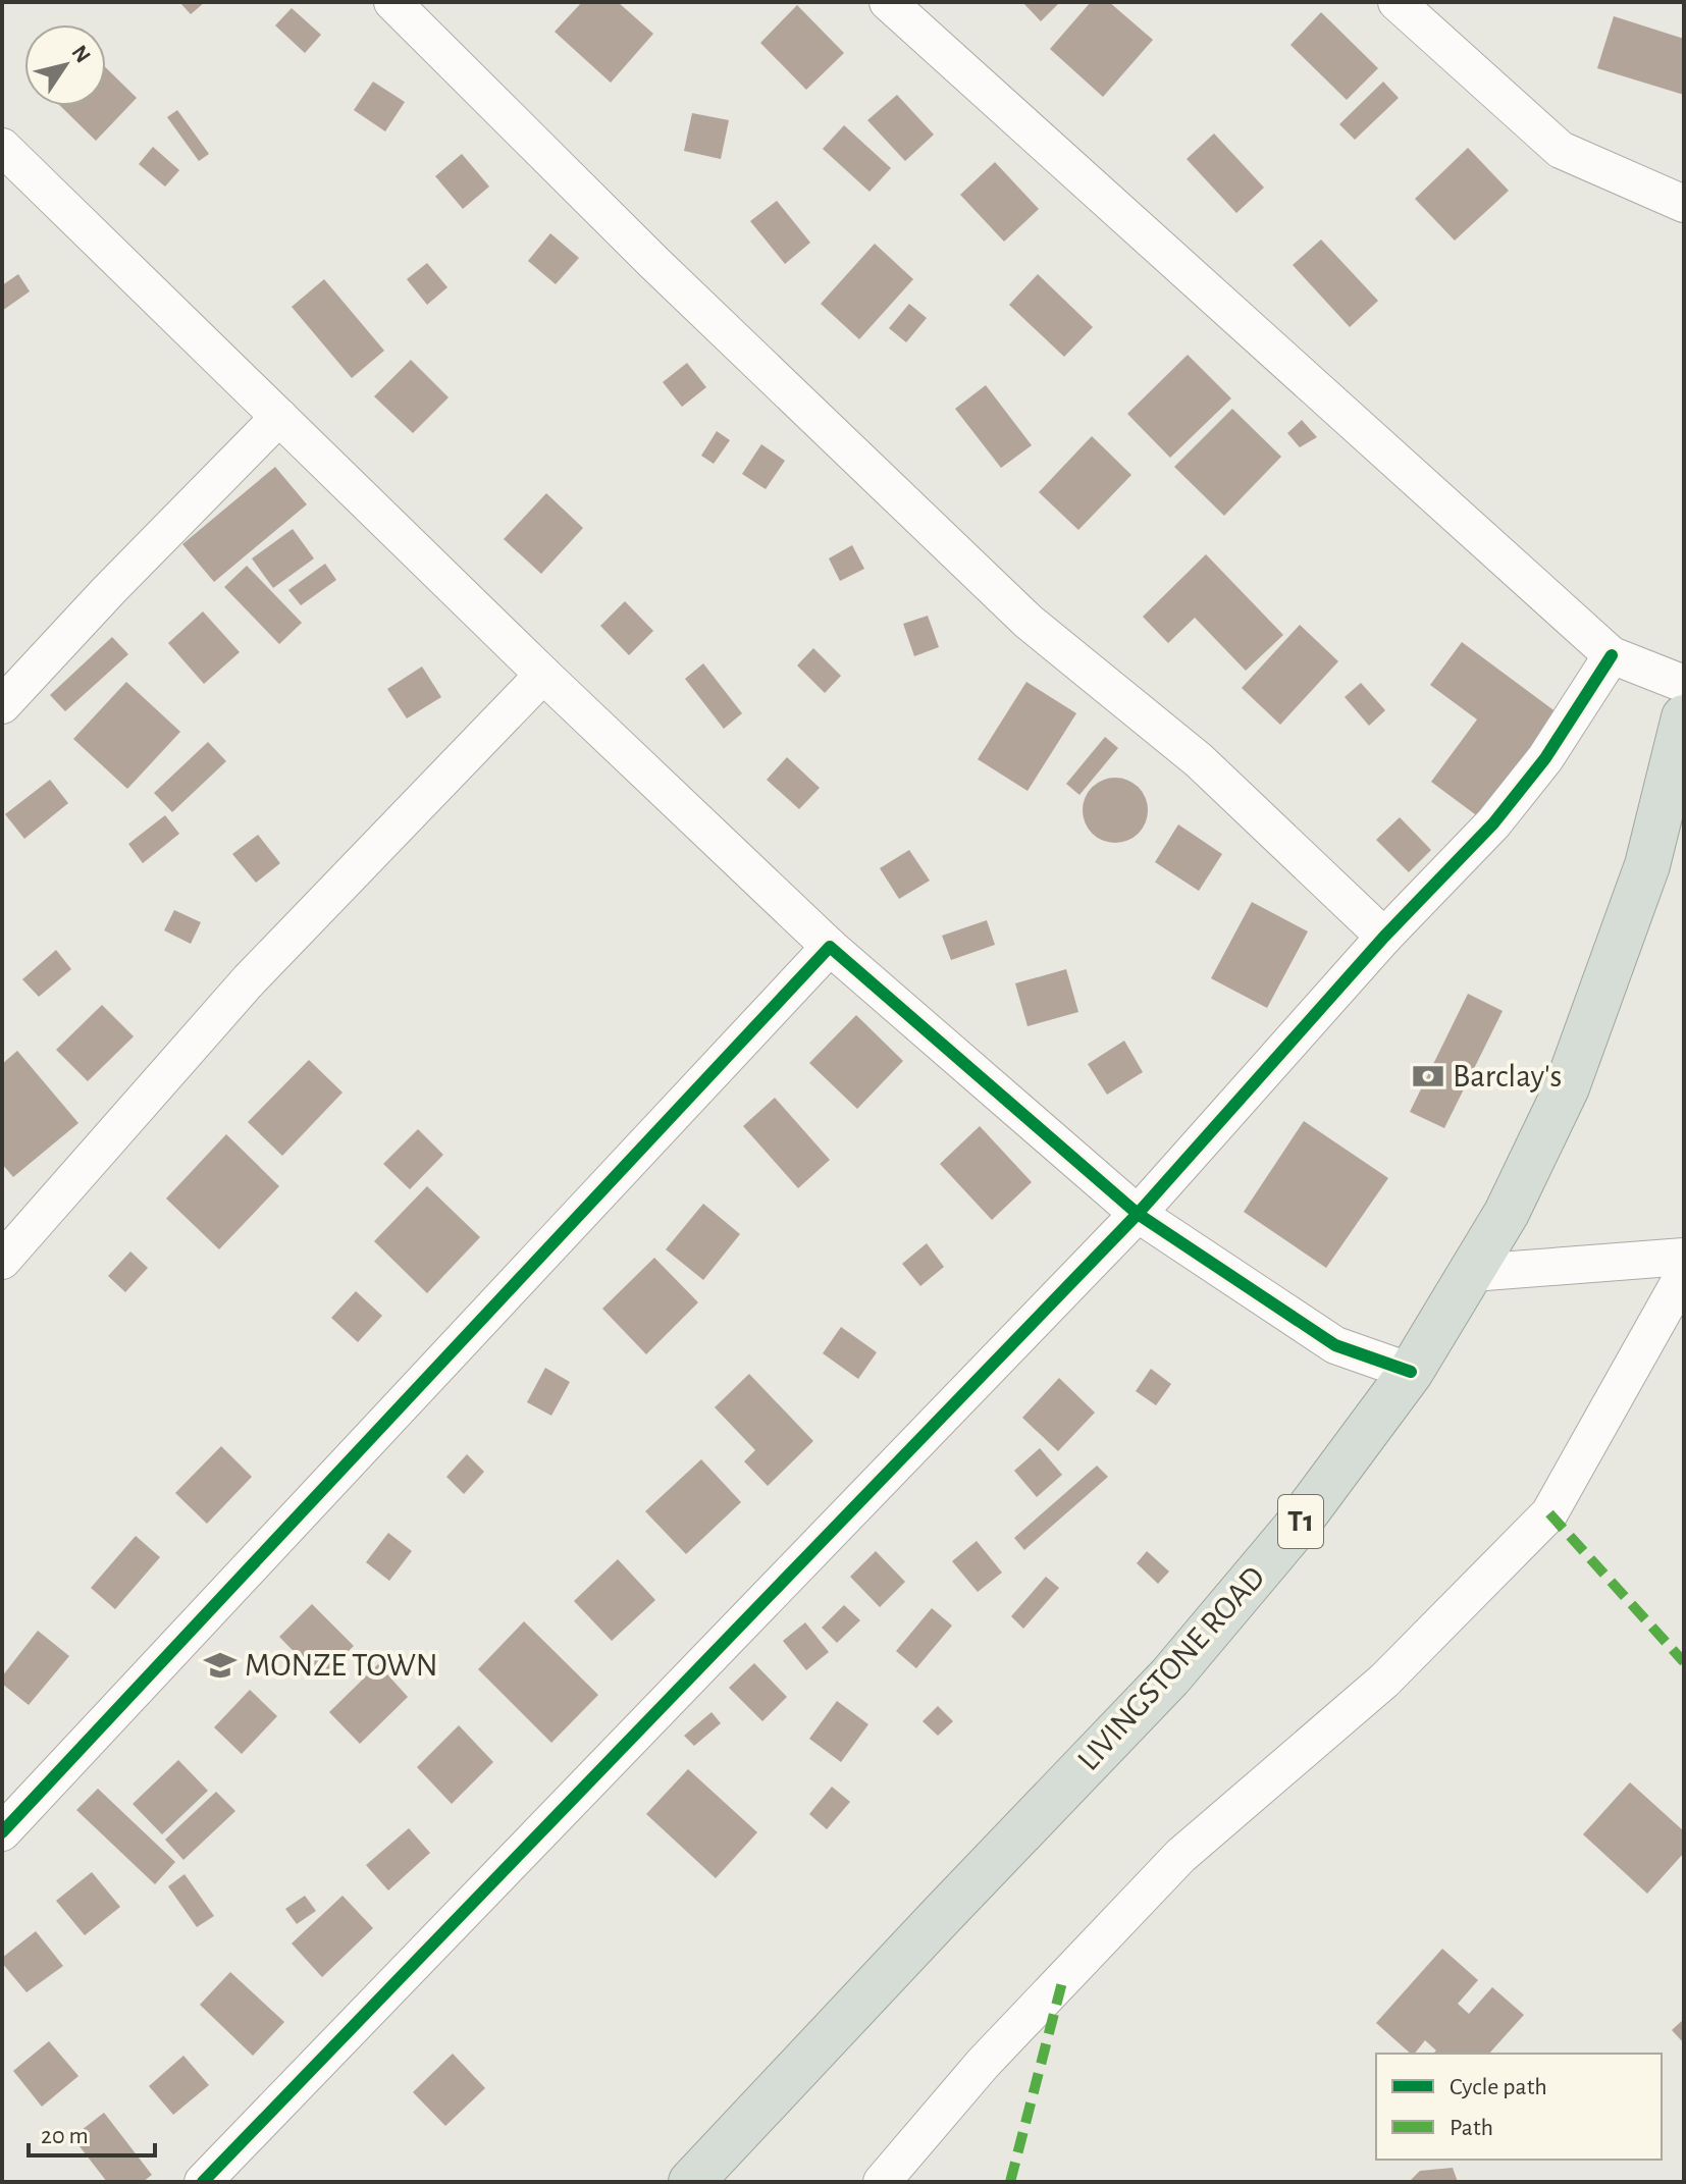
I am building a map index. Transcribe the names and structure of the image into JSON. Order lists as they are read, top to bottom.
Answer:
{
  "streets": {
    "highway": ["T1", "LIVINGSTONE ROAD"]
  },
  "places": {
    "bank": ["Barclay's"],
    "school or university": ["MONZE TOWN"]
  },
  "legend": ["Cycle path", "Path"],
  "scale_bar": "20 m",
  "north": "top right"
}
